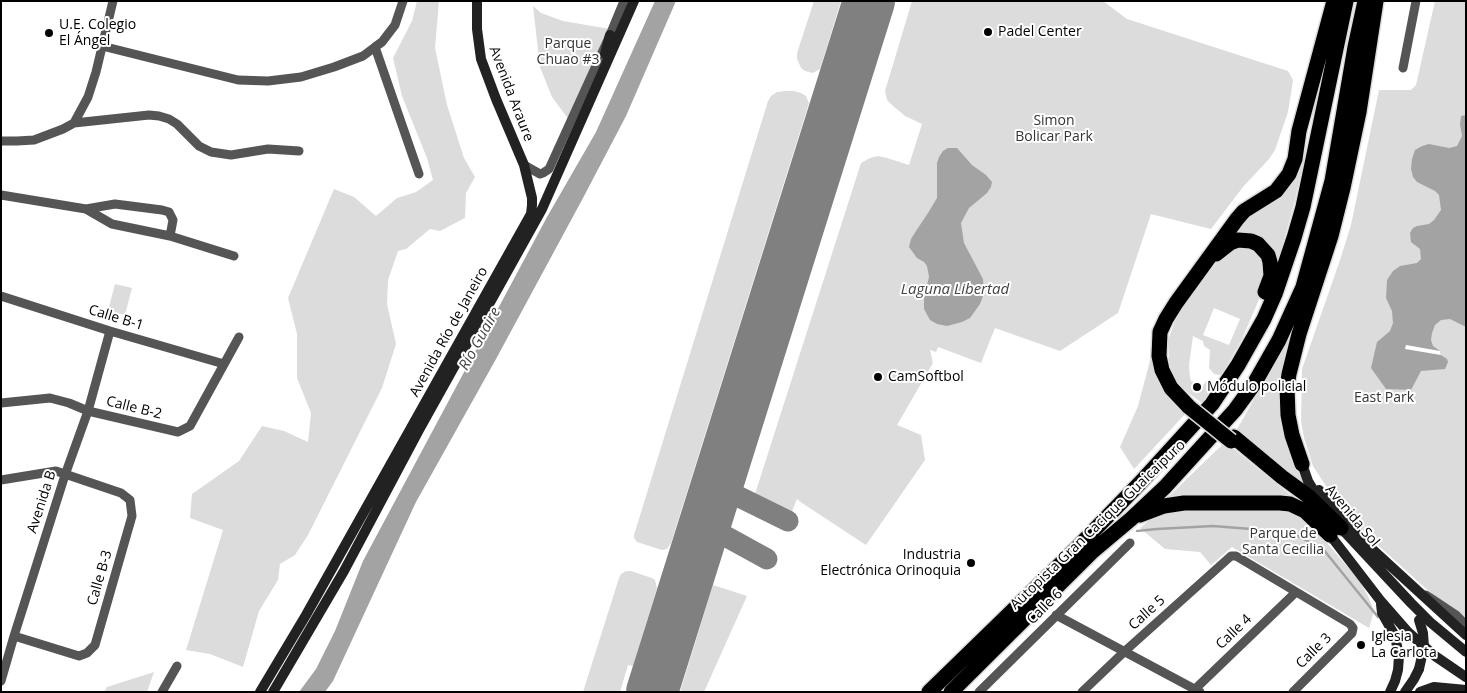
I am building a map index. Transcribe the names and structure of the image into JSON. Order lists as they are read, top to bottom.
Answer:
{
  "streets": {
    "highway": ["Autopista Gran Cacique Guaicaipuro"],
    "street": [
      "Avenida Araure",
      "Calle B-1",
      "Avenida Río de Janeiro",
      "Calle B-2",
      "Avenida B",
      "Avenida Sol",
      "Calle B-3",
      "Calle 6",
      "Calle 5",
      "Calle 4",
      "Calle 3"
    ]
  },
  "crossings": [
    ["Avenida Araure", "Avenida Río de Janeiro"],
    ["Calle B-1", "Calle B-2"],
    ["Calle B-1", "Avenida B"],
    ["Calle B-2", "Avenida B"],
    ["Avenida B", "Calle B-3"],
    ["Calle 5", "Calle 4"],
    ["Calle 5", "Calle 3"],
    ["Calle 4", "Calle 3"]
  ],
  "water": ["Laguna Libertad", "Río Guaire"],
  "parks": [
    "Parque Chuao #3",
    "Simon Bolicar Park",
    "East Park",
    "Parque de Santa Cecilia"
  ],
  "places": [
    "Padel Center",
    "U.E. Colegio El Ángel",
    "CamSoftbol",
    "Módulo policial",
    "Industria Electrónica Orinoquia",
    "Iglesia La Carlota"
  ]
}
